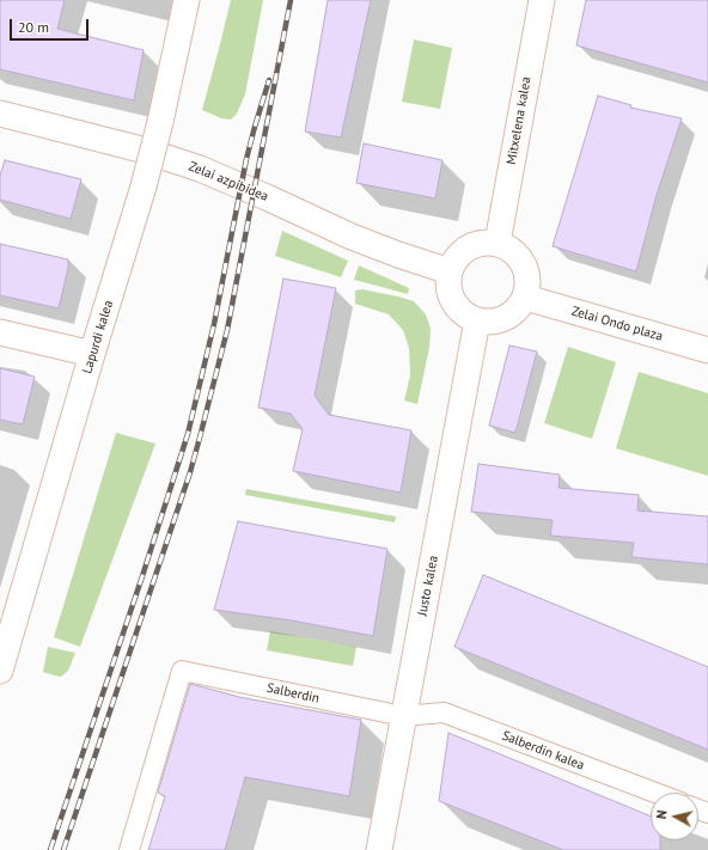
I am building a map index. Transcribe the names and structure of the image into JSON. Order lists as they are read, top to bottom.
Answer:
{
  "streets": {
    "street": [
      "Mitxelena kalea",
      "Zelai azpibidea",
      "Zelai Ondo plaza",
      "Lapurdi kalea",
      "Justo kalea",
      "Salberdin",
      "Salberdin kalea"
    ]
  },
  "crossings": [
    ["Mitxelena kalea", "Zelai azpibidea"],
    ["Mitxelena kalea", "Zelai Ondo plaza"],
    ["Mitxelena kalea", "Justo kalea"],
    ["Zelai azpibidea", "Zelai Ondo plaza"],
    ["Zelai azpibidea", "Justo kalea"],
    ["Zelai Ondo plaza", "Justo kalea"],
    ["Justo kalea", "Salberdin"],
    ["Justo kalea", "Salberdin kalea"],
    ["Salberdin", "Salberdin kalea"]
  ],
  "scale_bar": "20 m",
  "north": "left"
}
